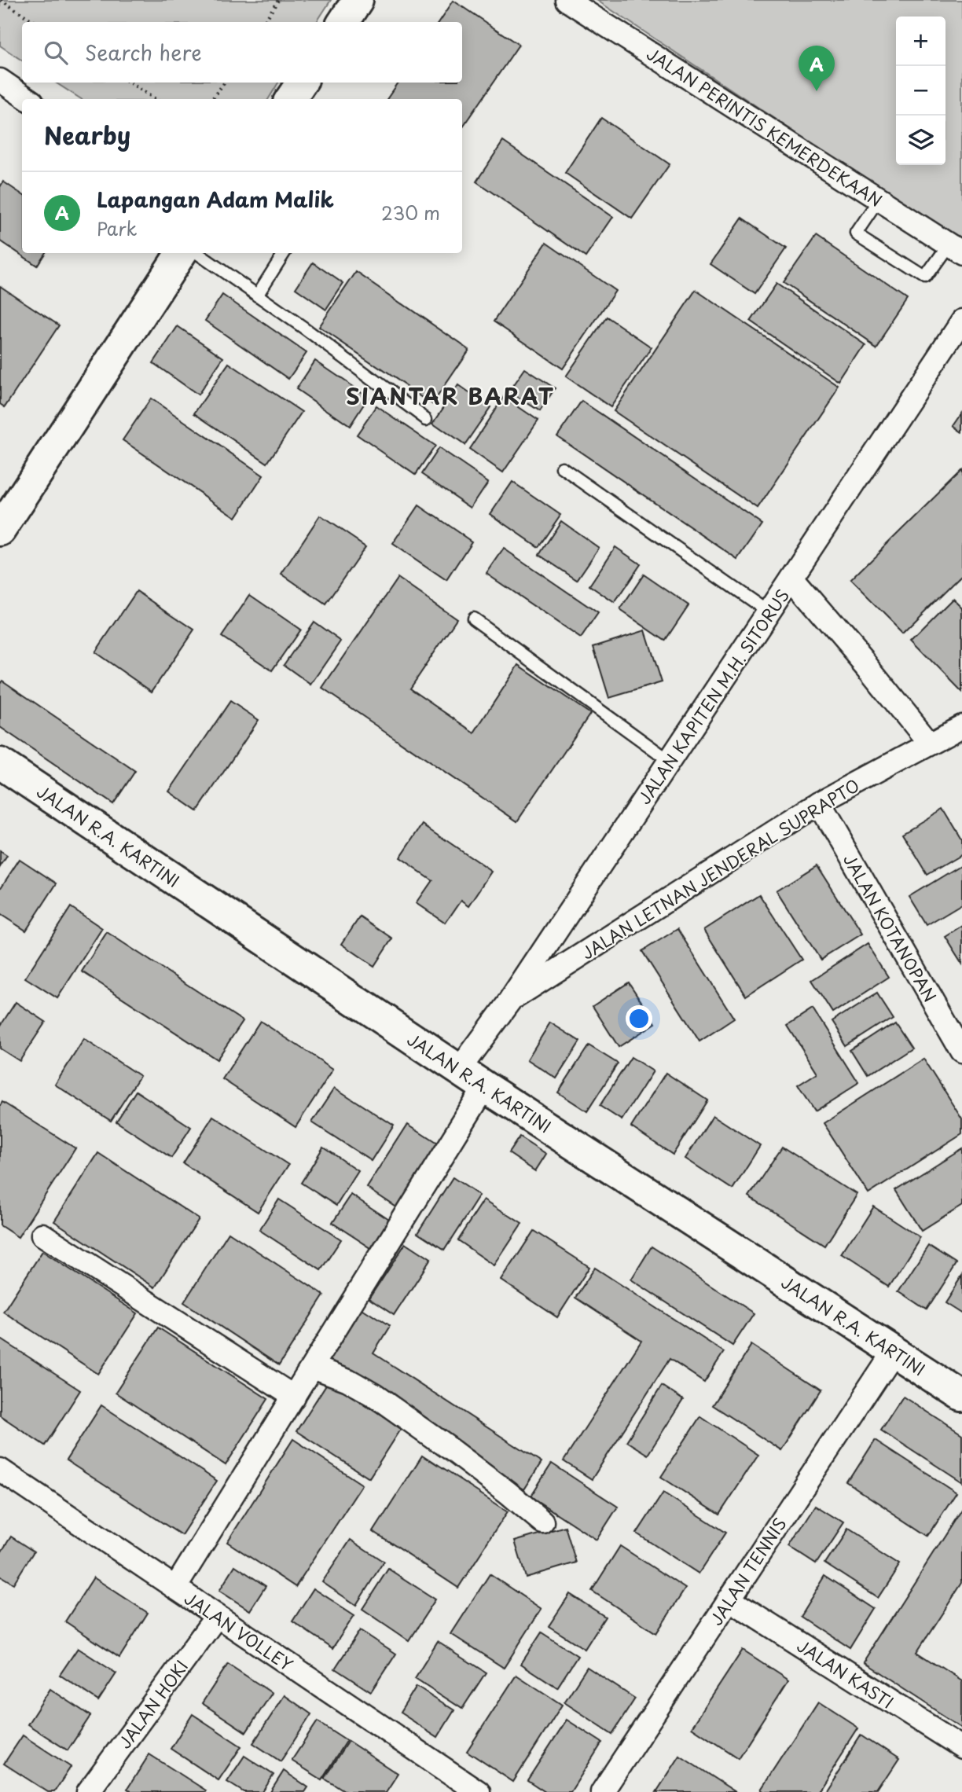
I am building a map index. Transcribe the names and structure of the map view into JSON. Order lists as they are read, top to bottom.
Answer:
{
  "streets": {
    "street": [
      "JALAN PERINTIS KEMERDEKAAN",
      "JALAN KAPITEN M.H. SITORUS",
      "JALAN R.A. KARTINI",
      "JALAN LETNAN JENDERAL SUPRAPTO",
      "JALAN KOTANOPAN",
      "JALAN TENNIS",
      "JALAN VOLLEY",
      "JALAN KASTI",
      "JALAN HOKI"
    ]
  },
  "crossings": [
    ["JALAN KAPITEN M.H. SITORUS", "JALAN R.A. KARTINI"],
    ["JALAN KAPITEN M.H. SITORUS", "JALAN LETNAN JENDERAL SUPRAPTO"],
    ["JALAN R.A. KARTINI", "JALAN TENNIS"],
    ["JALAN LETNAN JENDERAL SUPRAPTO", "JALAN KOTANOPAN"],
    ["JALAN TENNIS", "JALAN KASTI"],
    ["JALAN VOLLEY", "JALAN HOKI"]
  ],
  "districts": ["SIANTAR BARAT"],
  "page": {
    "map_buttons": ["+", "−"],
    "search": "Search here",
    "pins": "A",
    "heading": "Nearby",
    "list": [
      {
        "mark": "A",
        "name": "Lapangan Adam Malik",
        "note": "Park",
        "value": "230 m"
      }
    ]
  }
}
